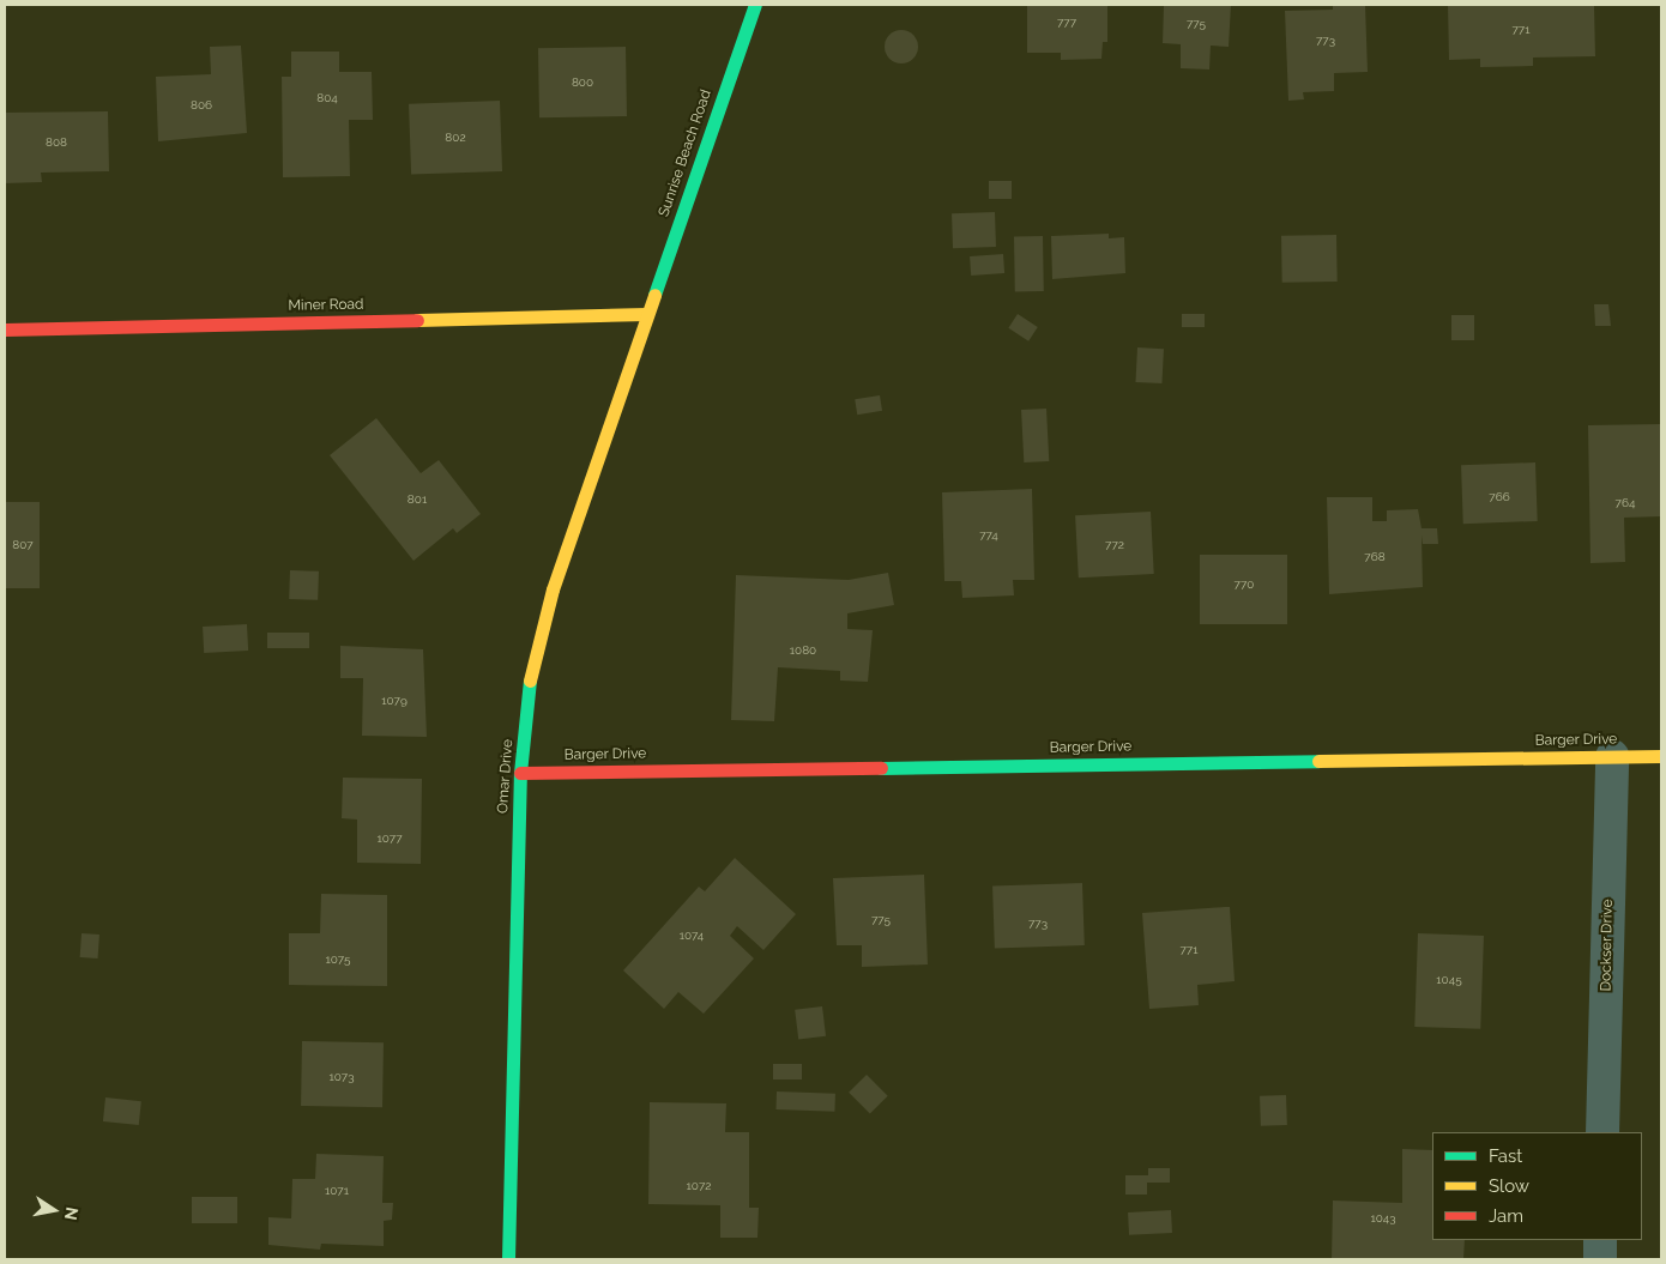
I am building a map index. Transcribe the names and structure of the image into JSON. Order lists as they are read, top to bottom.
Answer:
{
  "streets": {
    "street": [
      "Sunrise Beach Road",
      "Miner Road",
      "Barger Drive",
      "Omar Drive",
      "Dockser Drive"
    ]
  },
  "crossings": [
    ["Sunrise Beach Road", "Miner Road"],
    ["Sunrise Beach Road", "Omar Drive"],
    ["Miner Road", "Omar Drive"],
    ["Barger Drive", "Omar Drive"],
    ["Barger Drive", "Dockser Drive"]
  ],
  "house_numbers": [
    "777",
    "775",
    "771",
    "773",
    "800",
    "804",
    "806",
    "802",
    "808",
    "766",
    "801",
    "764",
    "774",
    "807",
    "772",
    "768",
    "770",
    "1080",
    "1079",
    "1077",
    "775",
    "773",
    "1074",
    "771",
    "1075",
    "1045",
    "1073",
    "1072",
    "1071",
    "1043"
  ],
  "legend": ["Fast", "Slow", "Jam"],
  "north": "right"
}
